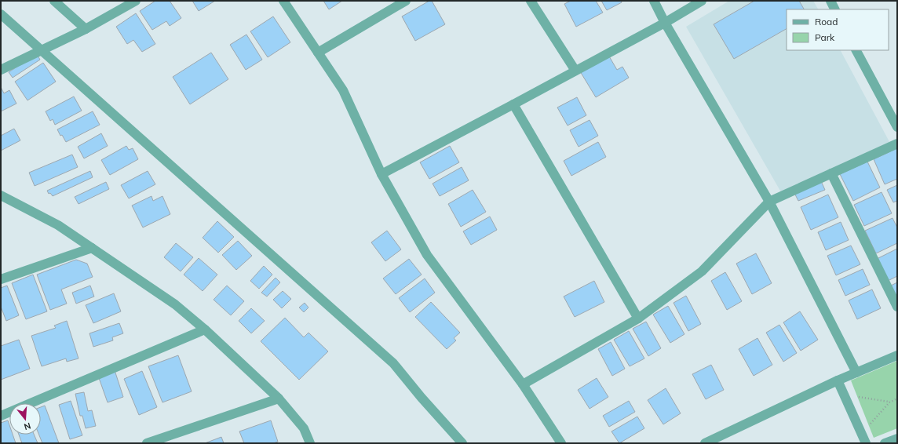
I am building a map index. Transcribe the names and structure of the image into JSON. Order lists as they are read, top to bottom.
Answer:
{
  "legend": ["Road", "Park"],
  "north": "bottom"
}
